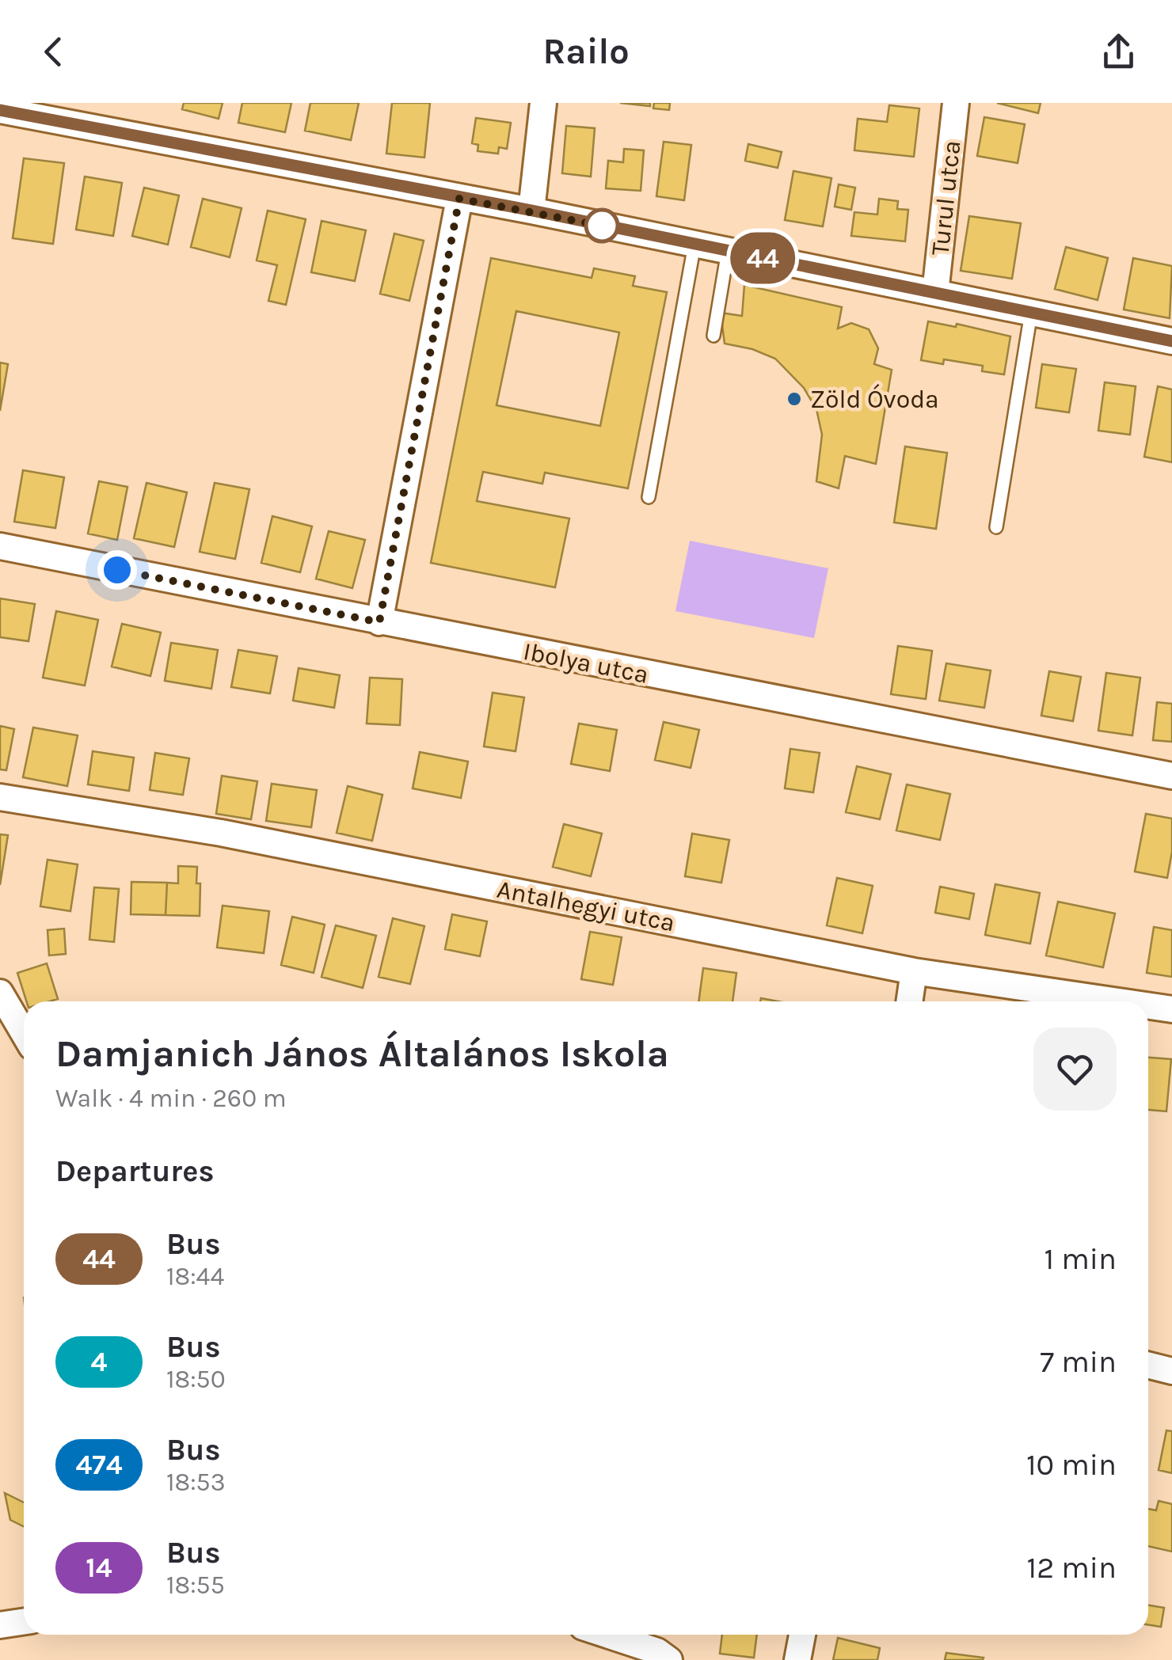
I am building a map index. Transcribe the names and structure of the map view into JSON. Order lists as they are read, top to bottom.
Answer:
{
  "streets": {
    "street": ["Turul utca", "Ibolya utca", "Antalhegyi utca"]
  },
  "places": ["Zöld Óvoda"],
  "lines": ["bus line 44"],
  "page": {
    "header": "Railo",
    "on_map": "44",
    "heading": [
      ["Damjanich János Általános Iskola", "Walk · 4 min · 260 m"],
      "Departures"
    ],
    "list": [
      {
        "mark": "44",
        "name": "Bus",
        "note": "18:44",
        "value": "1 min"
      },
      {
        "mark": "4",
        "name": "Bus",
        "note": "18:50",
        "value": "7 min"
      },
      {
        "mark": "474",
        "name": "Bus",
        "note": "18:53",
        "value": "10 min"
      },
      {
        "mark": "14",
        "name": "Bus",
        "note": "18:55",
        "value": "12 min"
      }
    ]
  }
}
